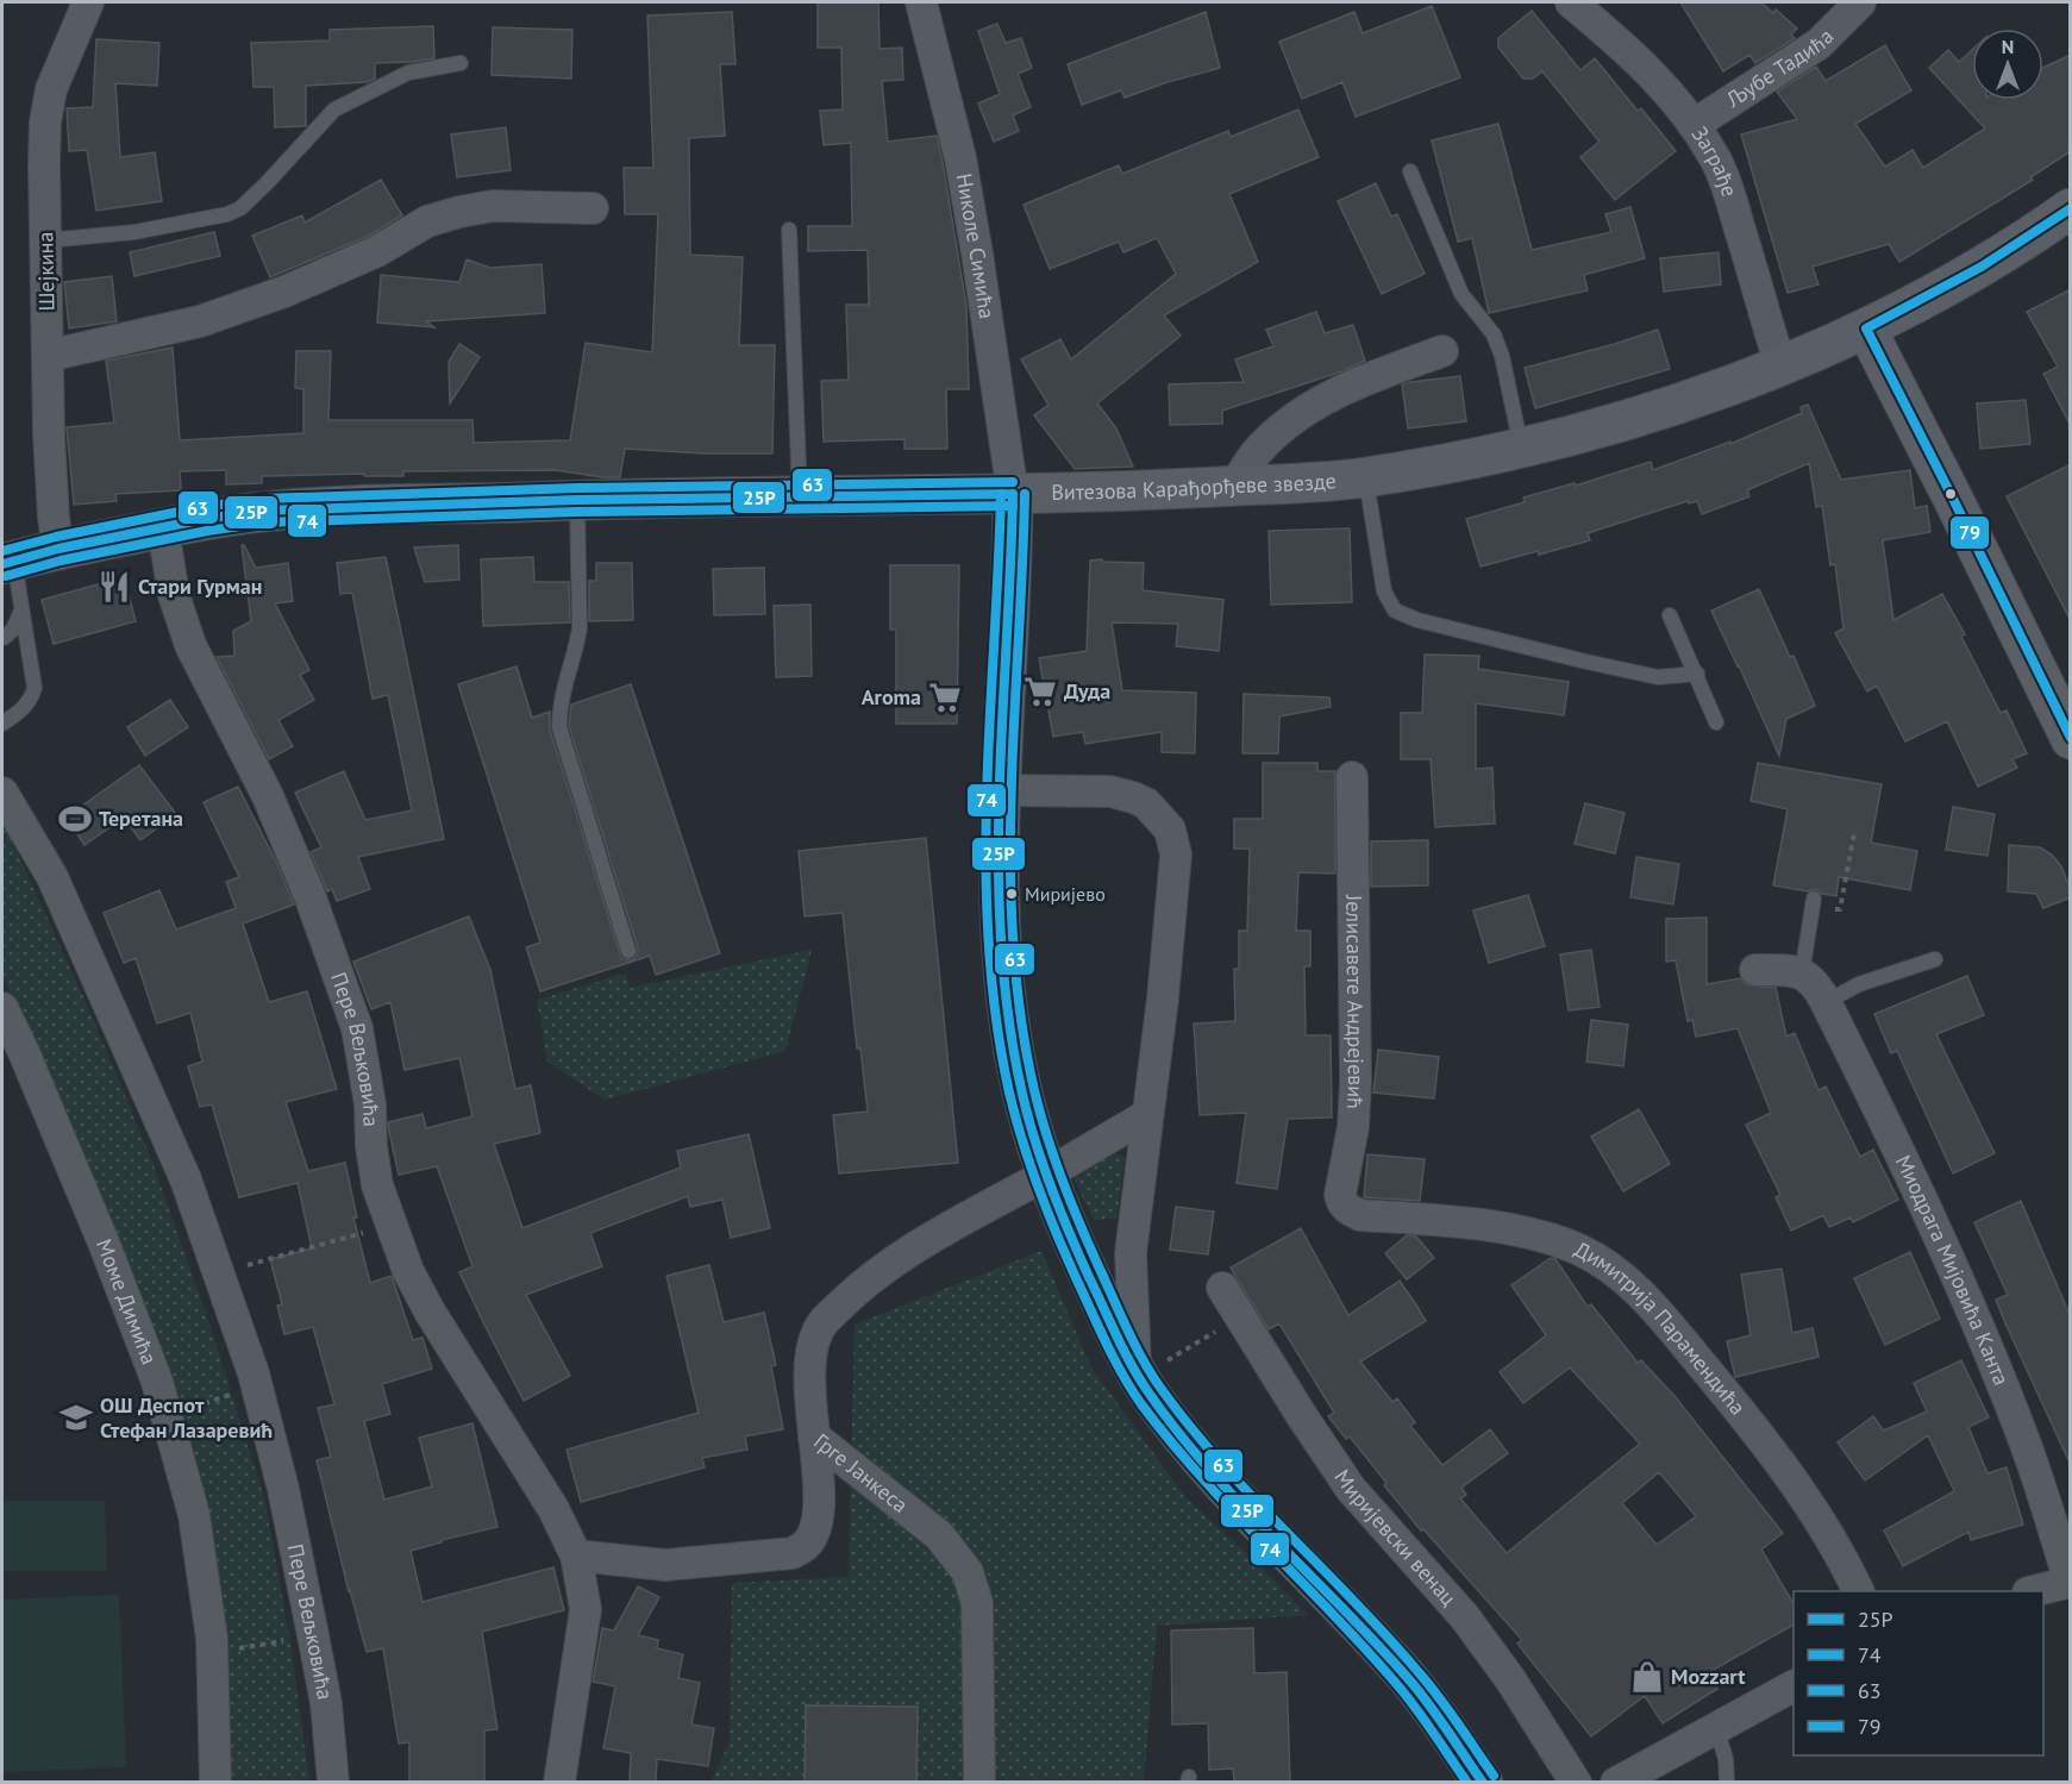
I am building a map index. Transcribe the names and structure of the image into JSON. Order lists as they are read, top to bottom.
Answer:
{
  "streets": {
    "main road": ["Витезова Карађорђеве звезде"],
    "street": [
      "Љубе Тадића",
      "Заграђе",
      "Николе Симића",
      "Шејкина",
      "Јелисавете Андрејевић",
      "Пере Вељковића",
      "Миодрага Мијовића Канта",
      "Моме Димића",
      "Димитрија Парамендића",
      "Грге Јанкеса",
      "Миријевски венац"
    ]
  },
  "crossings": [
    ["Љубе Тадића", "Заграђе"],
    ["Заграђе", "Витезова Карађорђеве звезде"],
    ["Николе Симића", "Витезова Карађорђеве звезде"],
    ["Шејкина", "Витезова Карађорђеве звезде"],
    ["Витезова Карађорђеве звезде", "Пере Вељковића"],
    ["Јелисавете Андрејевић", "Димитрија Парамендића"]
  ],
  "places": {
    "restaurant": ["Стари Гурман"],
    "supermarket": ["Дуда", "Aroma"],
    "sports": ["Теретана"],
    "other": ["Миријево"],
    "school or university": ["ОШ Деспот Стефан Лазаревић"],
    "shop": ["Mozzart"]
  },
  "lines": [
    "transit line 79",
    "transit line 63",
    "transit line 25P",
    "transit line 74"
  ],
  "legend": [
    "25P",
    "74",
    "63",
    "79"
  ],
  "north": "top"
}
